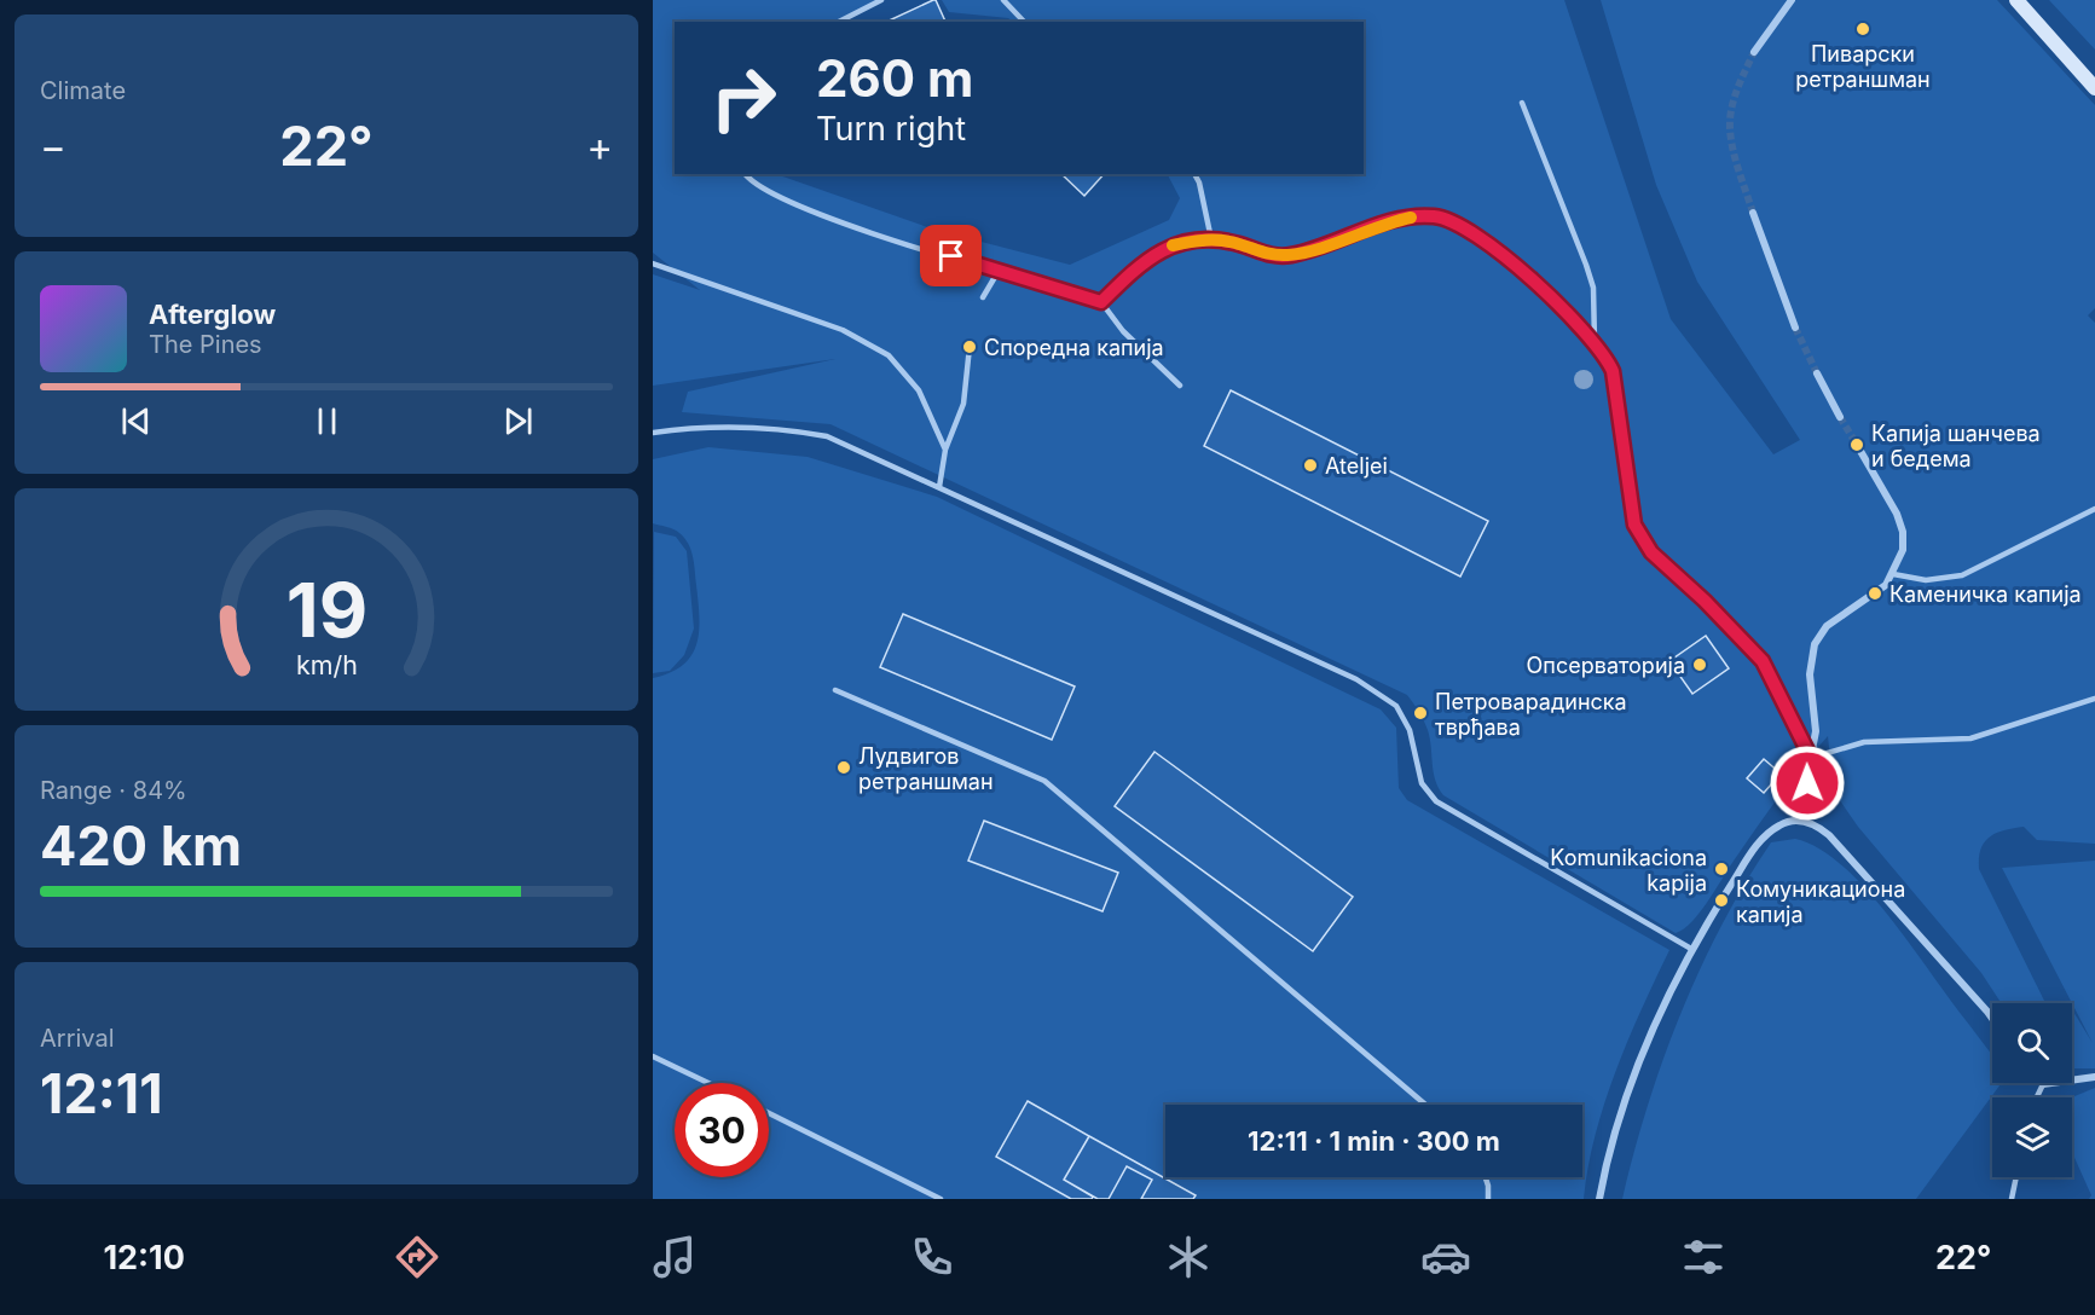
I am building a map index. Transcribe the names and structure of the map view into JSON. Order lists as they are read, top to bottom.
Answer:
{
  "places": [
    "Пиварски ретраншман",
    "Споредна капија",
    "Капија шанчева и бедема",
    "Ateljei",
    "Каменичка капија",
    "Опсерваторија",
    "Петроварадинска тврђава",
    "Лудвигов ретраншман",
    "Komunikaciona kapija",
    "Комуникациона капија"
  ],
  "page": {
    "tile": [
      "Climate",
      ["Range · 84%", "420 km"],
      ["Arrival", "12:11"]
    ],
    "turn": ["260 m", "Turn right"],
    "heat": ["−", "22°", "+"],
    "song": ["Afterglow", "The Pines"],
    "limit": "30",
    "trip": "12:11 · 1 min · 300 m",
    "tabs": ["12:10", "22°"],
    "gauge": ["19", "km/h"]
  }
}
